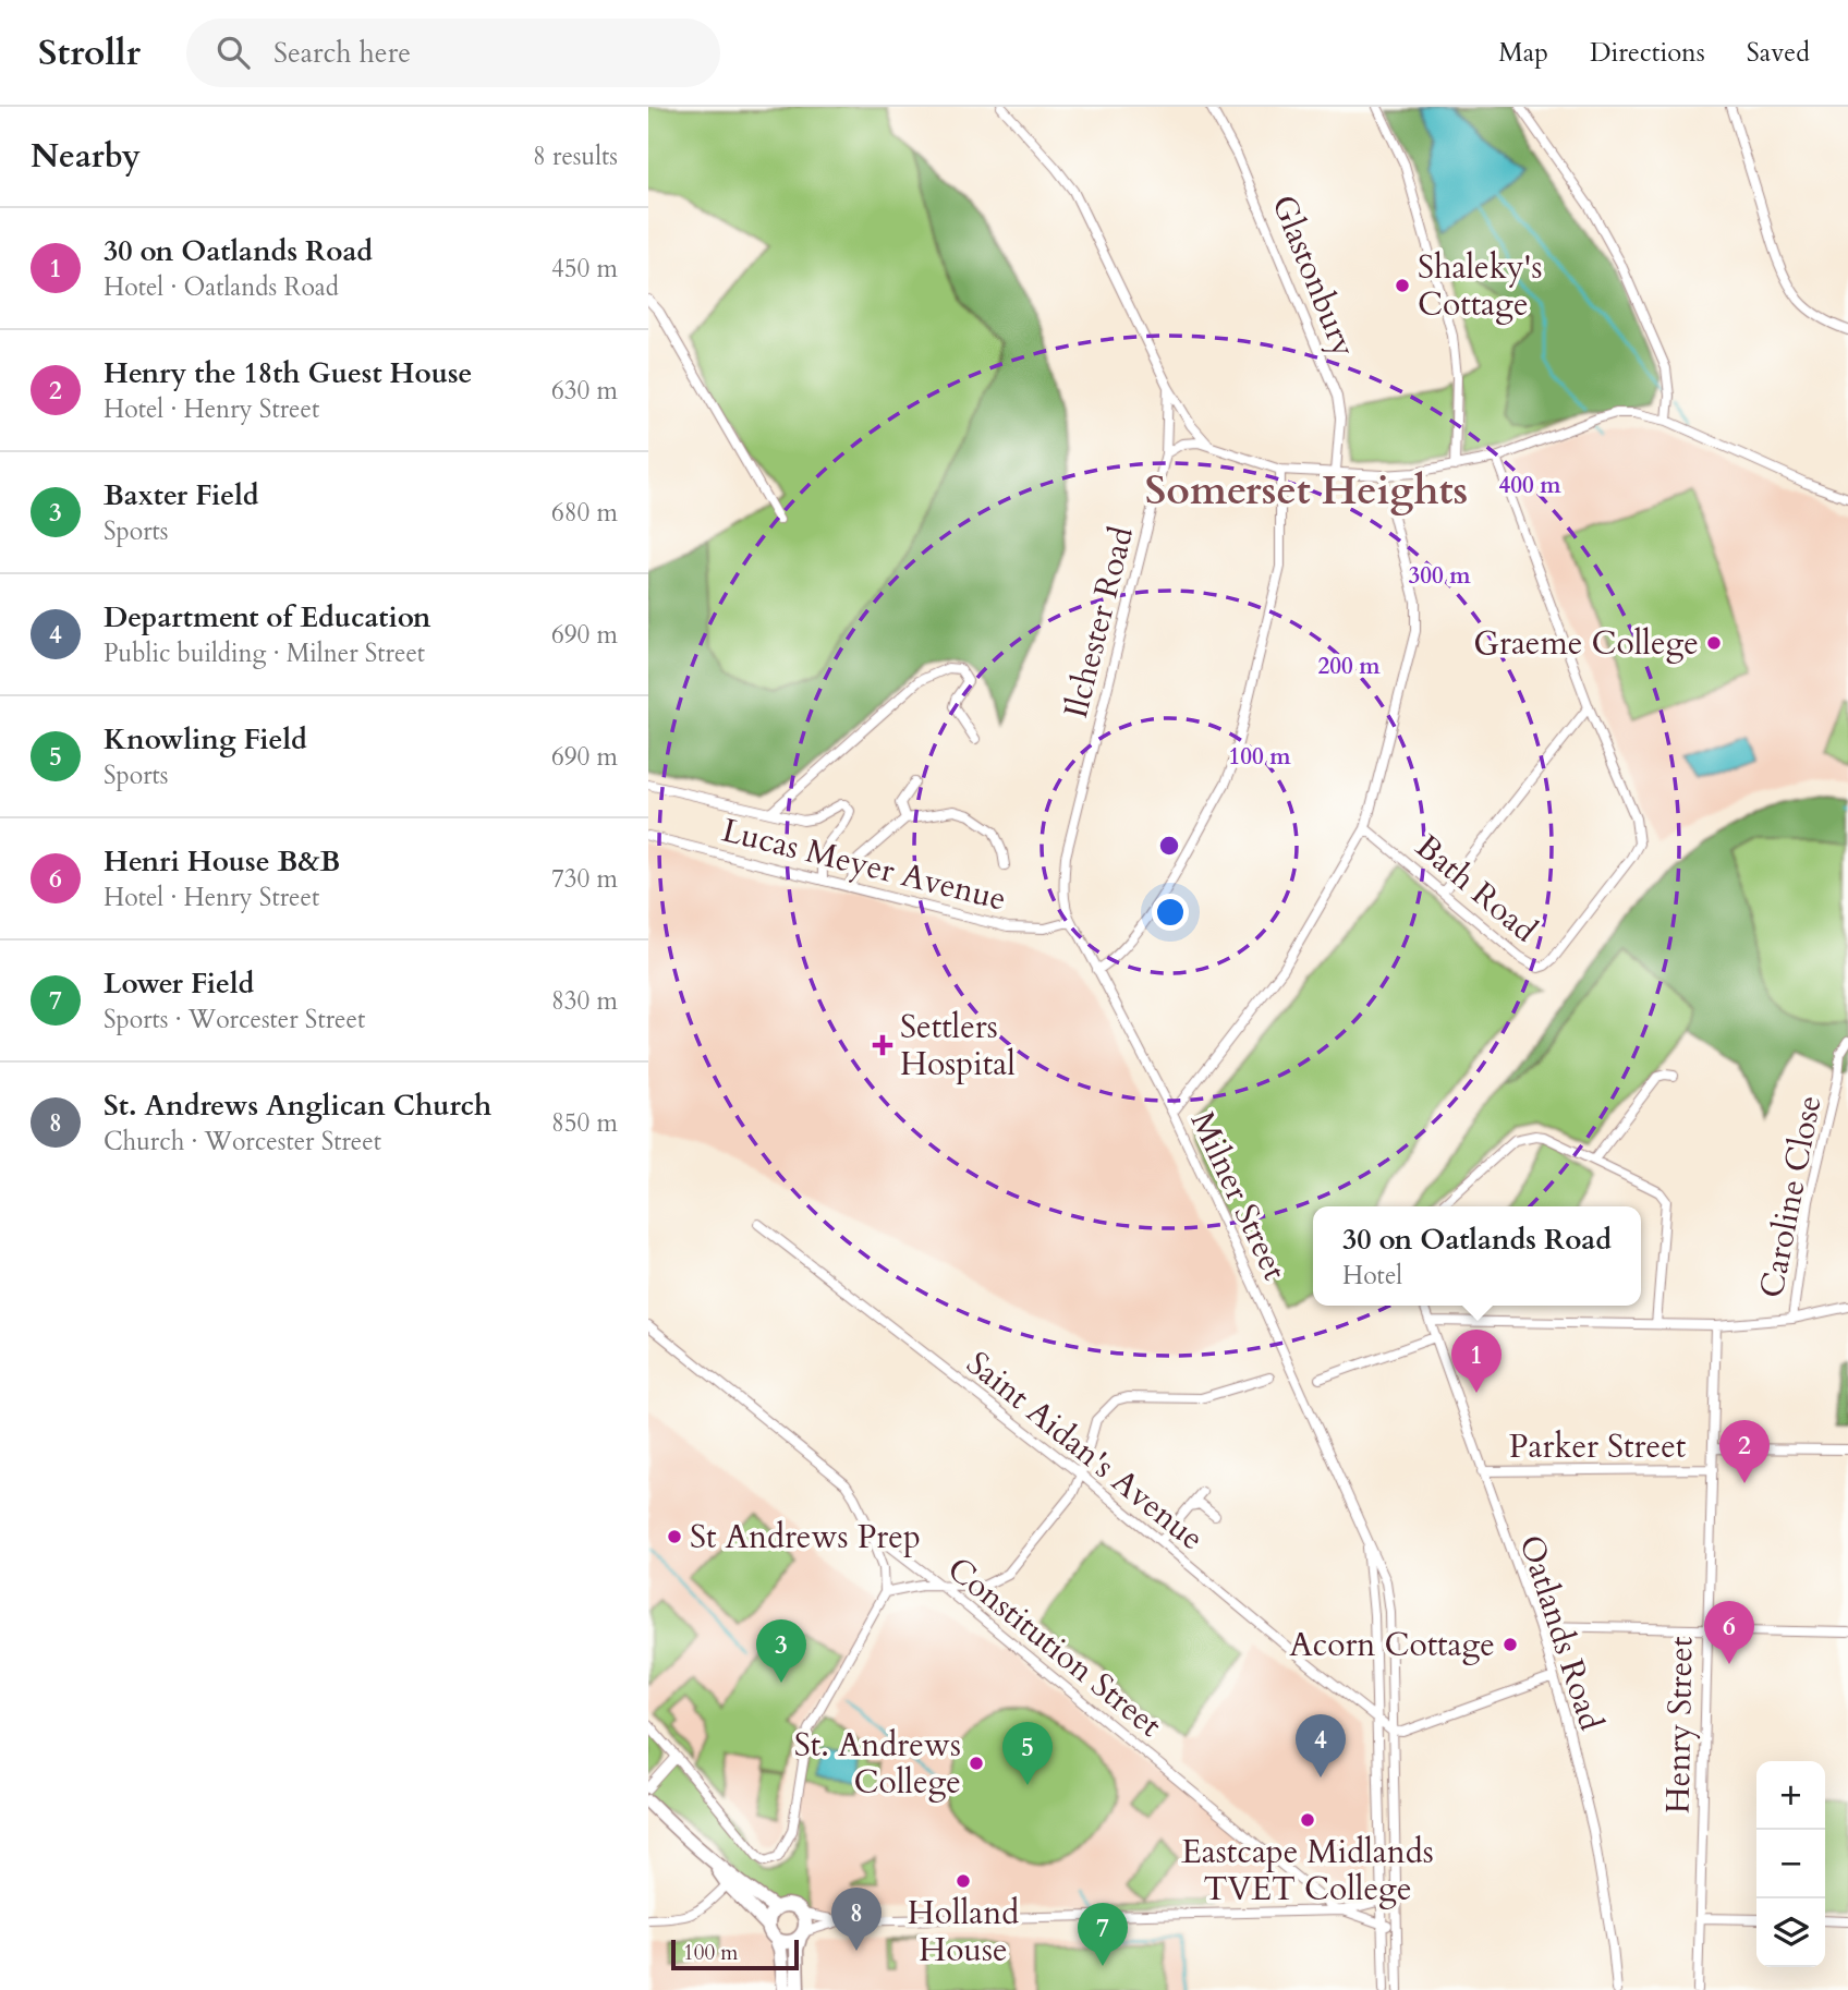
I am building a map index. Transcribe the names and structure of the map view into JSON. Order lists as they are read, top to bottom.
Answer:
{
  "streets": {
    "street": [
      "Glastonbury",
      "Ilchester Road",
      "Lucas Meyer Avenue",
      "Bath Road",
      "Milner Street",
      "Caroline Close",
      "Parker Street",
      "Saint Aidan's Avenue",
      "Oatlands Road",
      "Constitution Street",
      "Henry Street"
    ]
  },
  "crossings": [
    ["Ilchester Road", "Lucas Meyer Avenue"],
    ["Ilchester Road", "Milner Street"],
    ["Lucas Meyer Avenue", "Milner Street"],
    ["Milner Street", "Saint Aidan's Avenue"],
    ["Parker Street", "Oatlands Road"],
    ["Parker Street", "Henry Street"]
  ],
  "districts": ["Somerset Heights"],
  "places": {
    "other": [
      "Shaleky's Cottage",
      "Graeme College",
      "St Andrews Prep",
      "Acorn Cottage",
      "St. Andrews College",
      "Eastcape Midlands TVET College",
      "Holland House"
    ],
    "health": ["Settlers Hospital"]
  },
  "scale_bar": "100 m",
  "page": {
    "header": "Strollr",
    "search": "Search here",
    "nav": ["Map", "Directions", "Saved"],
    "heading": ["Nearby", "8 results"],
    "list": [
      {
        "mark": "1",
        "name": "30 on Oatlands Road",
        "note": "Hotel · Oatlands Road",
        "value": "450 m"
      },
      {
        "mark": "2",
        "name": "Henry the 18th Guest House",
        "note": "Hotel · Henry Street",
        "value": "630 m"
      },
      {
        "mark": "3",
        "name": "Baxter Field",
        "note": "Sports",
        "value": "680 m"
      },
      {
        "mark": "4",
        "name": "Department of Education",
        "note": "Public building · Milner Street",
        "value": "690 m"
      },
      {
        "mark": "5",
        "name": "Knowling Field",
        "note": "Sports",
        "value": "690 m"
      },
      {
        "mark": "6",
        "name": "Henri House B&B",
        "note": "Hotel · Henry Street",
        "value": "730 m"
      },
      {
        "mark": "7",
        "name": "Lower Field",
        "note": "Sports · Worcester Street",
        "value": "830 m"
      },
      {
        "mark": "8",
        "name": "St. Andrews Anglican Church",
        "note": "Church · Worcester Street",
        "value": "850 m"
      }
    ],
    "popup": ["30 on Oatlands Road", "Hotel"],
    "pins": [
      "1",
      "2",
      "6",
      "3",
      "4",
      "5",
      "8",
      "7"
    ],
    "map_buttons": ["+", "−"],
    "scale": "100 m"
  },
  "rings": [
    "400 m",
    "300 m",
    "200 m",
    "100 m"
  ]
}
